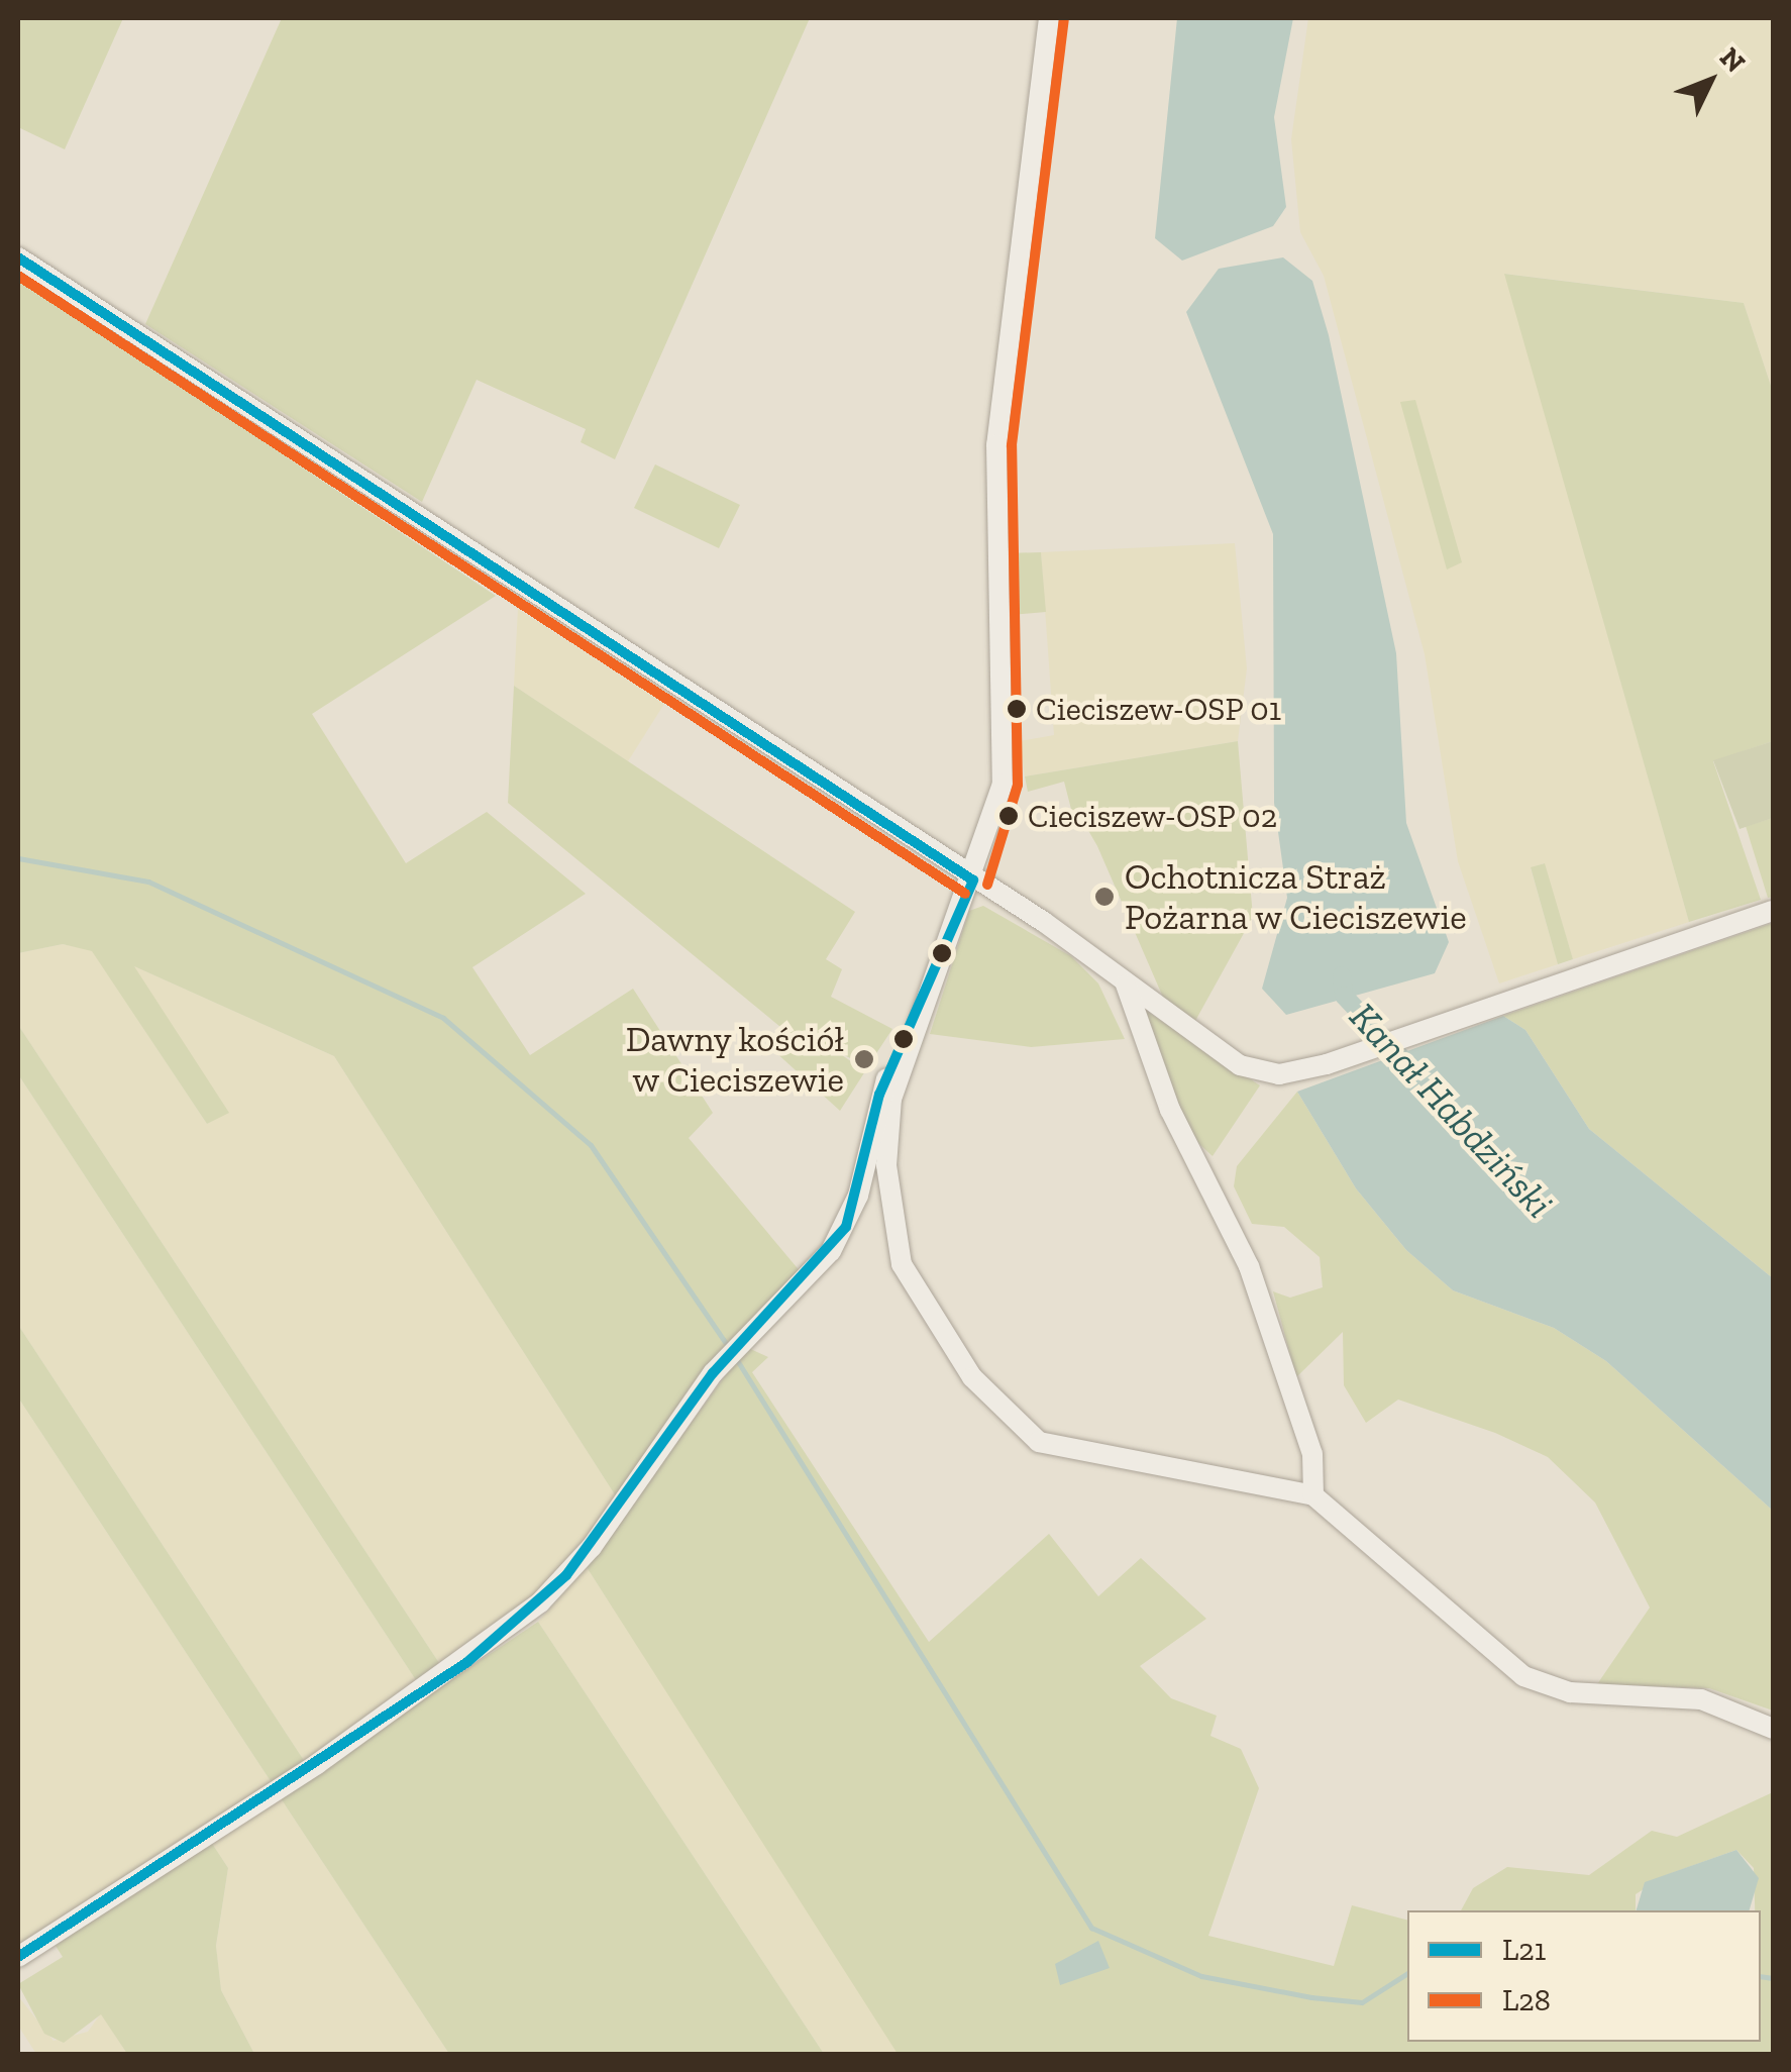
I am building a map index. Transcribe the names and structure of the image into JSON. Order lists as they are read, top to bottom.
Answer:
{
  "water": ["Kanał Habdziński"],
  "places": [
    "Cieciszew-OSP 01",
    "Cieciszew-OSP 02",
    "Ochotnicza Straż Pożarna w Cieciszewie",
    "Dawny kościół w Cieciszewie"
  ],
  "lines": ["transit line L28", "transit line L21"],
  "legend": ["L21", "L28"],
  "north": "top right"
}
